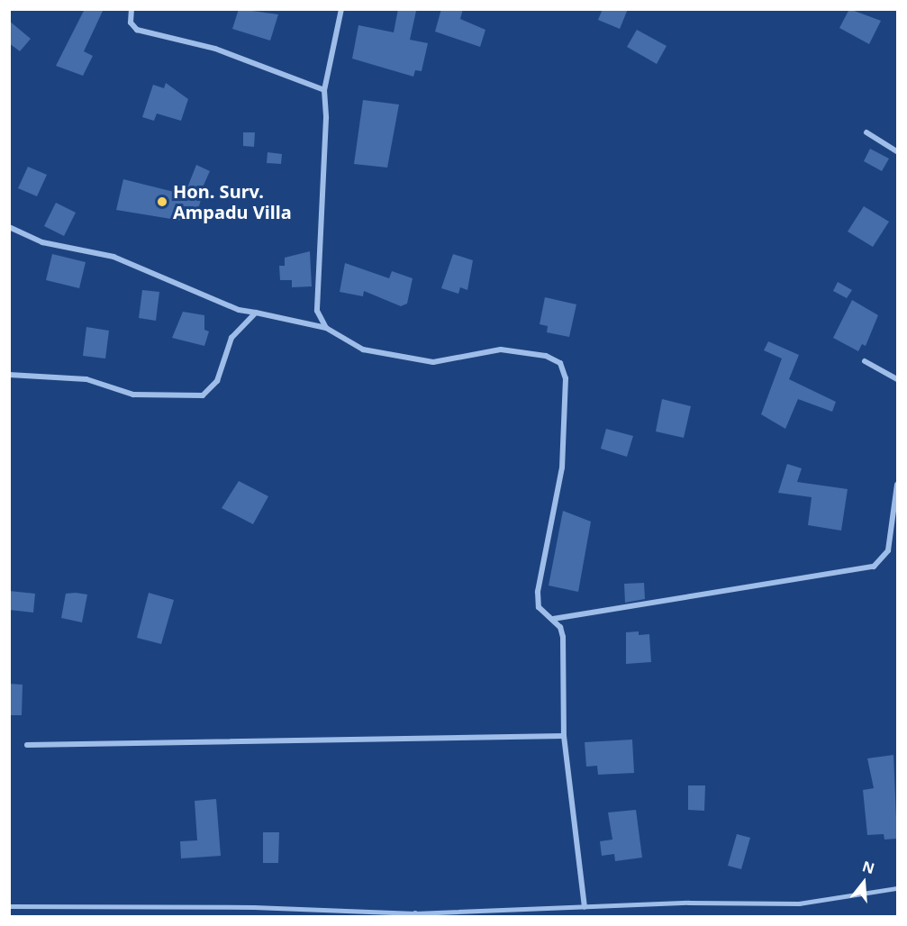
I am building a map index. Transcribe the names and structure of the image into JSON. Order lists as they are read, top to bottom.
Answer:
{
  "places": ["Hon. Surv. Ampadu Villa"],
  "north": "top"
}
